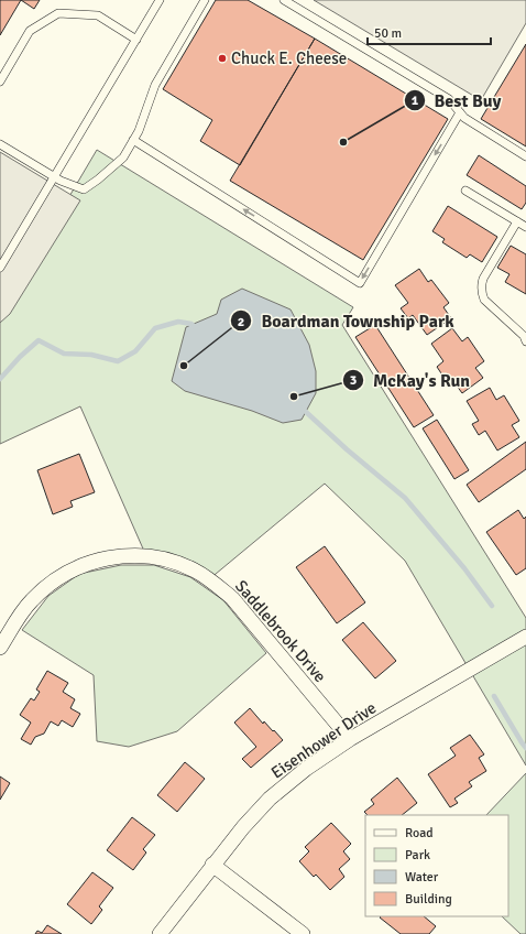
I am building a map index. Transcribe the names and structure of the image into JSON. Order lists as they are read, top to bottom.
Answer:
{
  "streets": {
    "street": ["Saddlebrook Drive", "Eisenhower Drive"]
  },
  "crossings": [
    ["Saddlebrook Drive", "Eisenhower Drive"]
  ],
  "places": [
    "Chuck E. Cheese",
    "Best Buy",
    "Boardman Township Park",
    "McKay's Run"
  ],
  "legend": [
    "Road",
    "Park",
    "Water",
    "Building"
  ],
  "scale_bar": "50 m"
}
